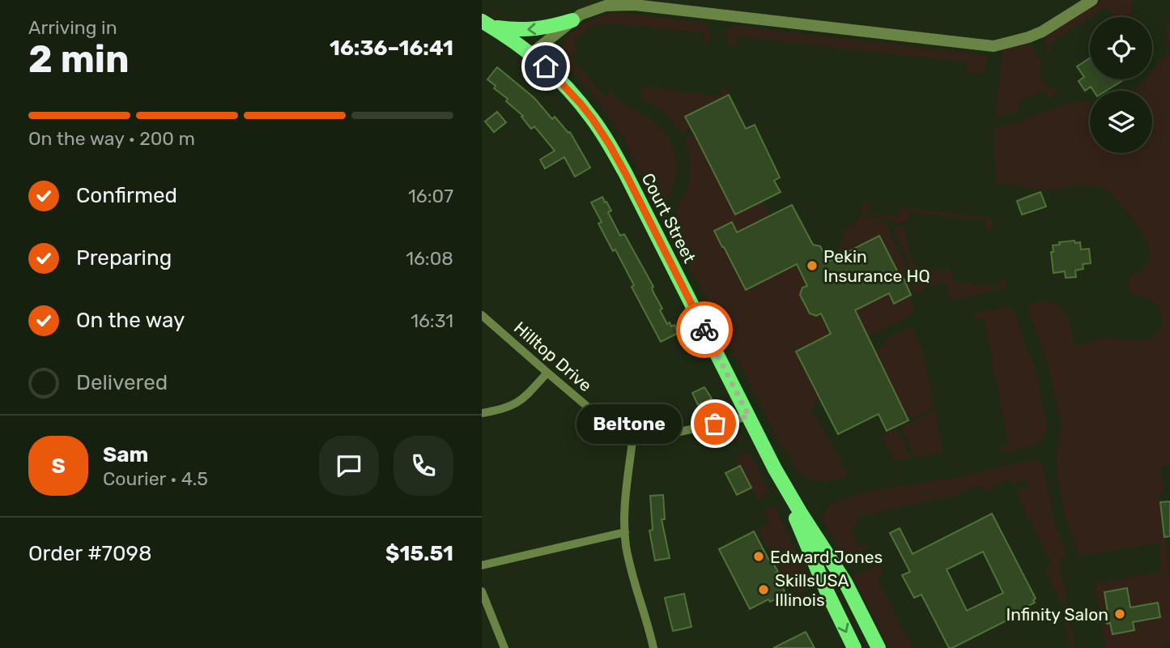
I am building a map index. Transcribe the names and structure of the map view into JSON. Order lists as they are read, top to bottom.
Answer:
{
  "streets": {
    "main road": ["Court Street"],
    "street": ["Hilltop Drive"]
  },
  "places": [
    "Pekin Insurance HQ",
    "Beltone",
    "Edward Jones",
    "SkillsUSA Illinois",
    "Infinity Salon"
  ],
  "page": {
    "heading": ["2 min", "Arriving in", "16:36–16:41"],
    "panel": [
      "Sam",
      "Courier · 4.5",
      "Order #7098",
      "$15.51"
    ],
    "bar": "On the way · 200 m",
    "list": [
      ["Confirmed", "16:07"],
      ["Preparing", "16:08"],
      ["On the way", "16:31"],
      "Delivered"
    ],
    "bubble": "Beltone",
    "round": "S"
  }
}
